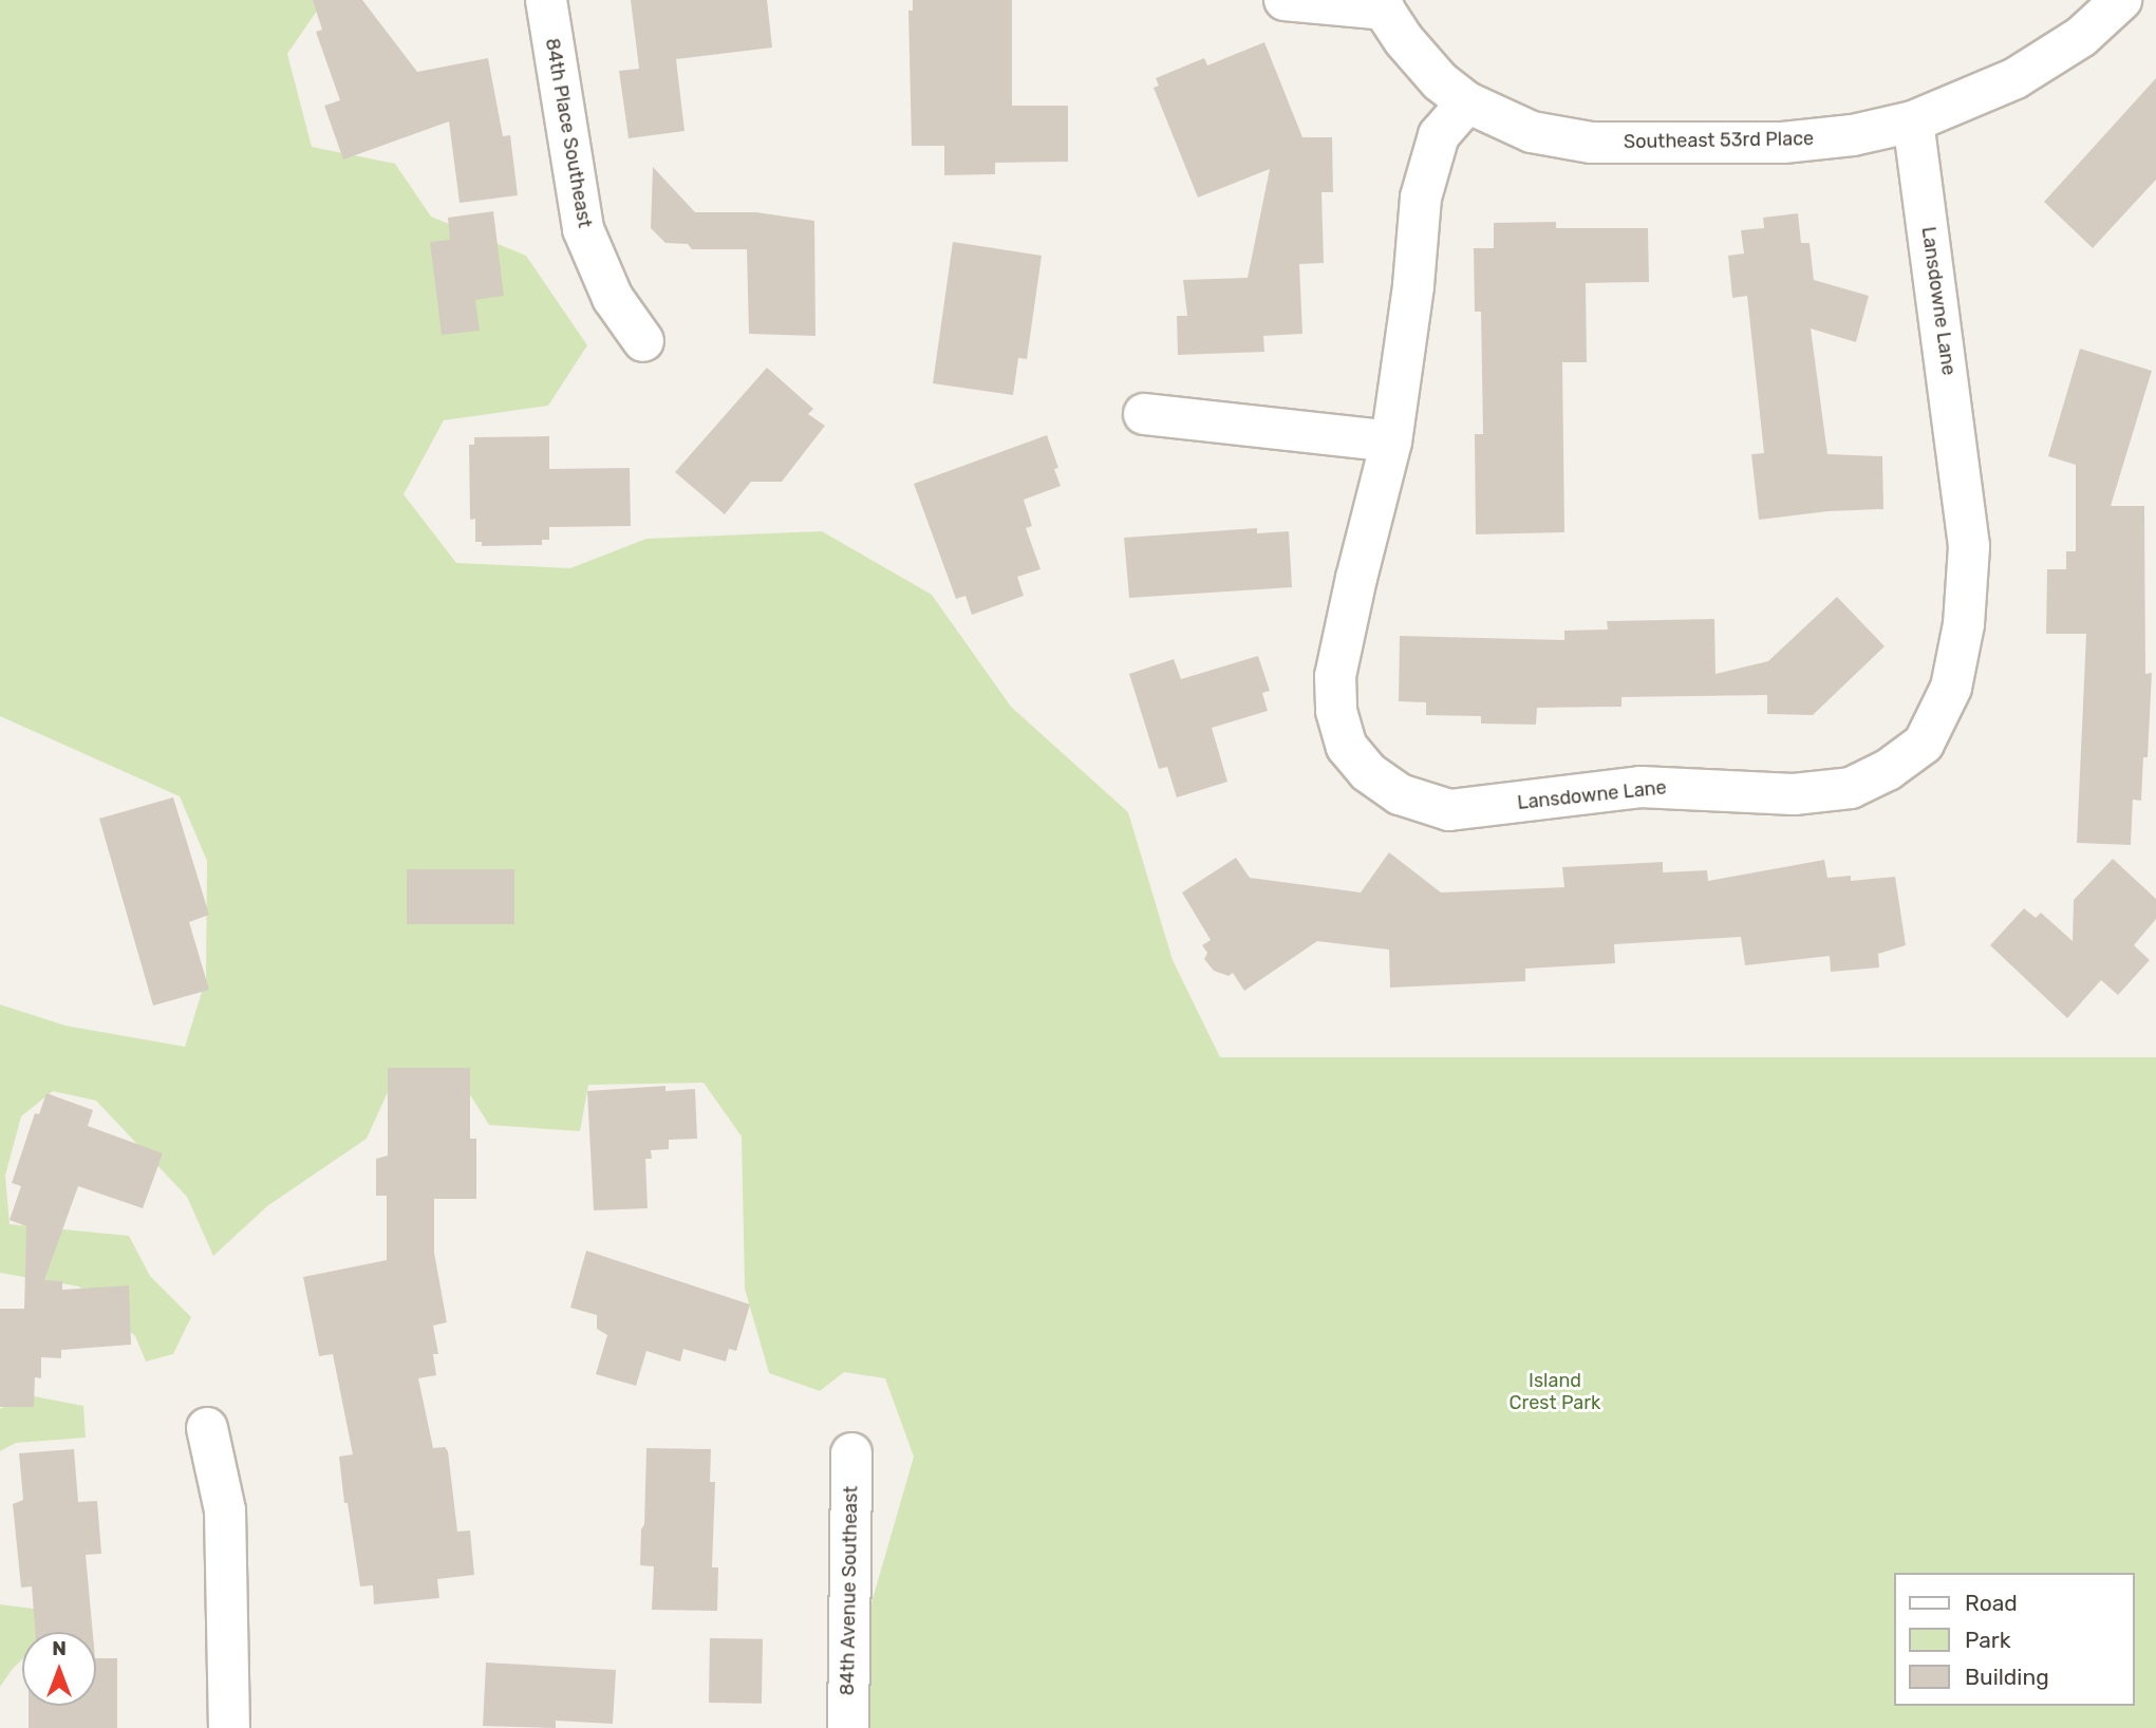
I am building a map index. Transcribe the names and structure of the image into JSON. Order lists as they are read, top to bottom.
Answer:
{
  "streets": {
    "street": [
      "84th Place Southeast",
      "Southeast 53rd Place",
      "Lansdowne Lane",
      "84th Avenue Southeast"
    ]
  },
  "crossings": [
    ["Southeast 53rd Place", "Lansdowne Lane"]
  ],
  "parks": ["Island Crest Park"],
  "legend": ["Road", "Park", "Building"],
  "north": "top"
}
